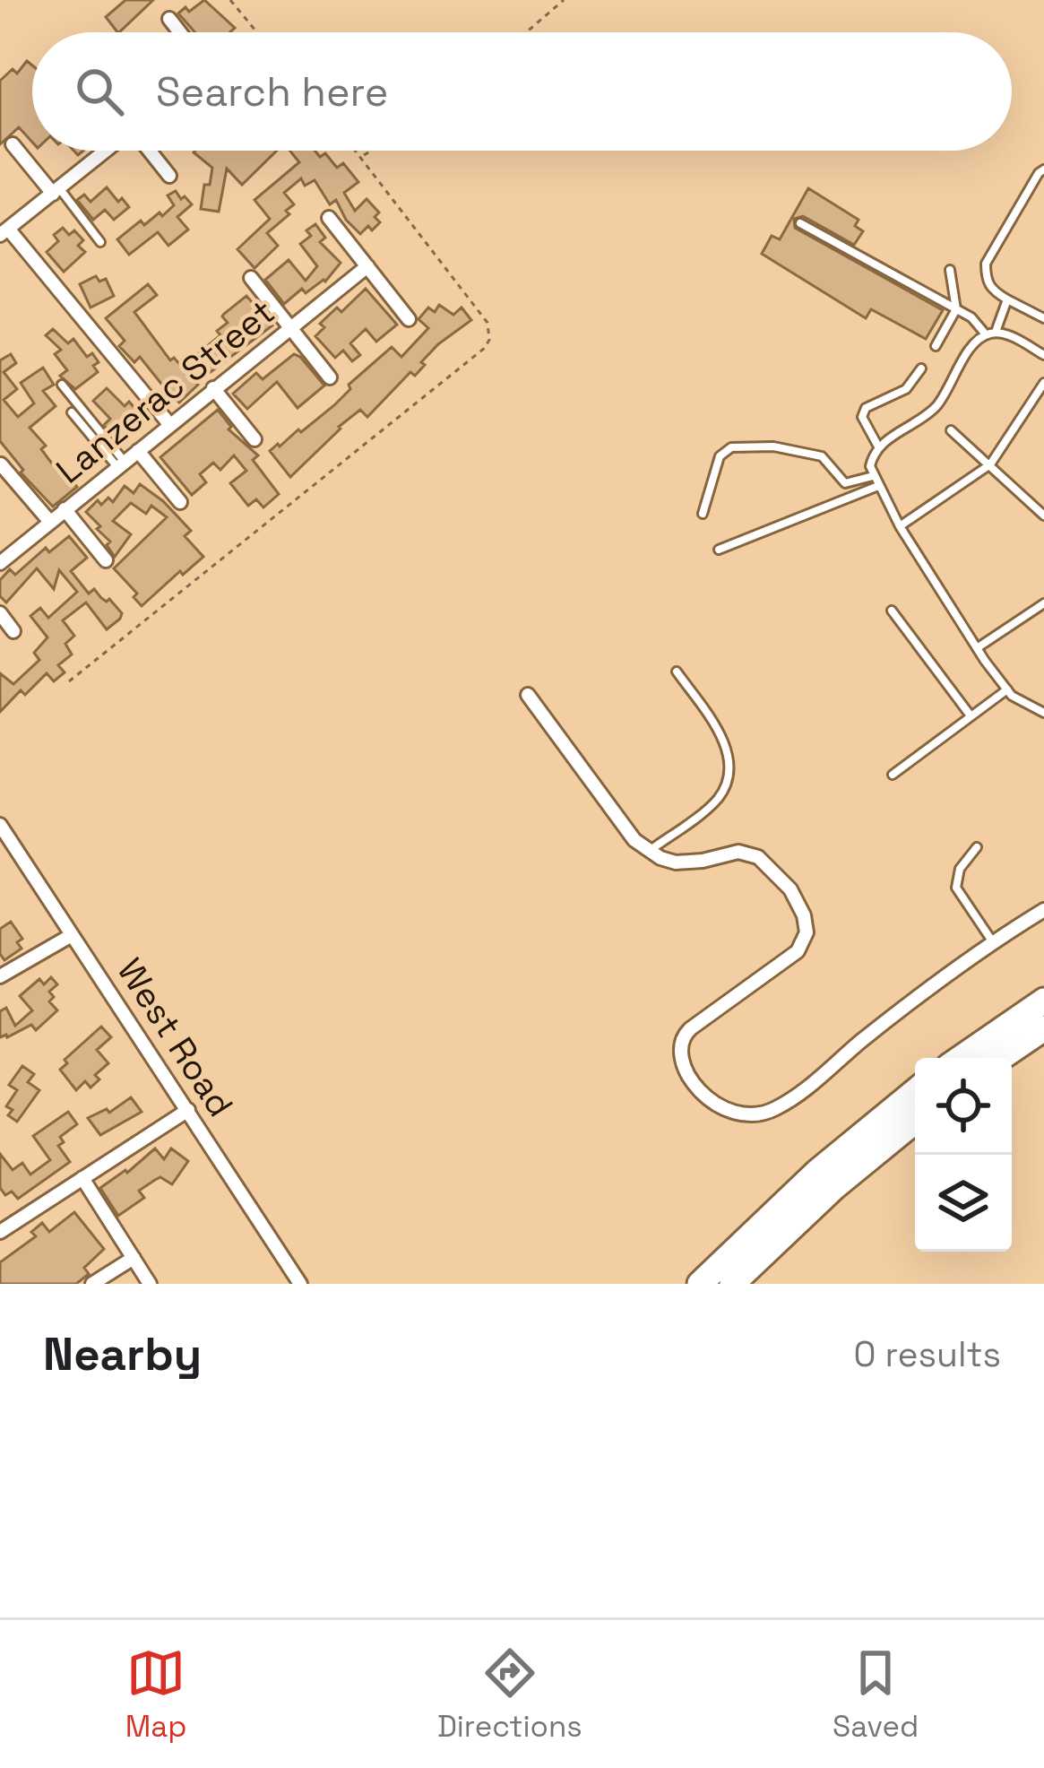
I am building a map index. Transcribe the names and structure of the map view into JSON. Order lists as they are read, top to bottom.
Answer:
{
  "streets": {
    "street": ["Lanzerac Street", "West Road"]
  },
  "page": {
    "search": "Search here",
    "heading": ["Nearby", "0 results"],
    "nav": ["Map", "Directions", "Saved"]
  }
}
